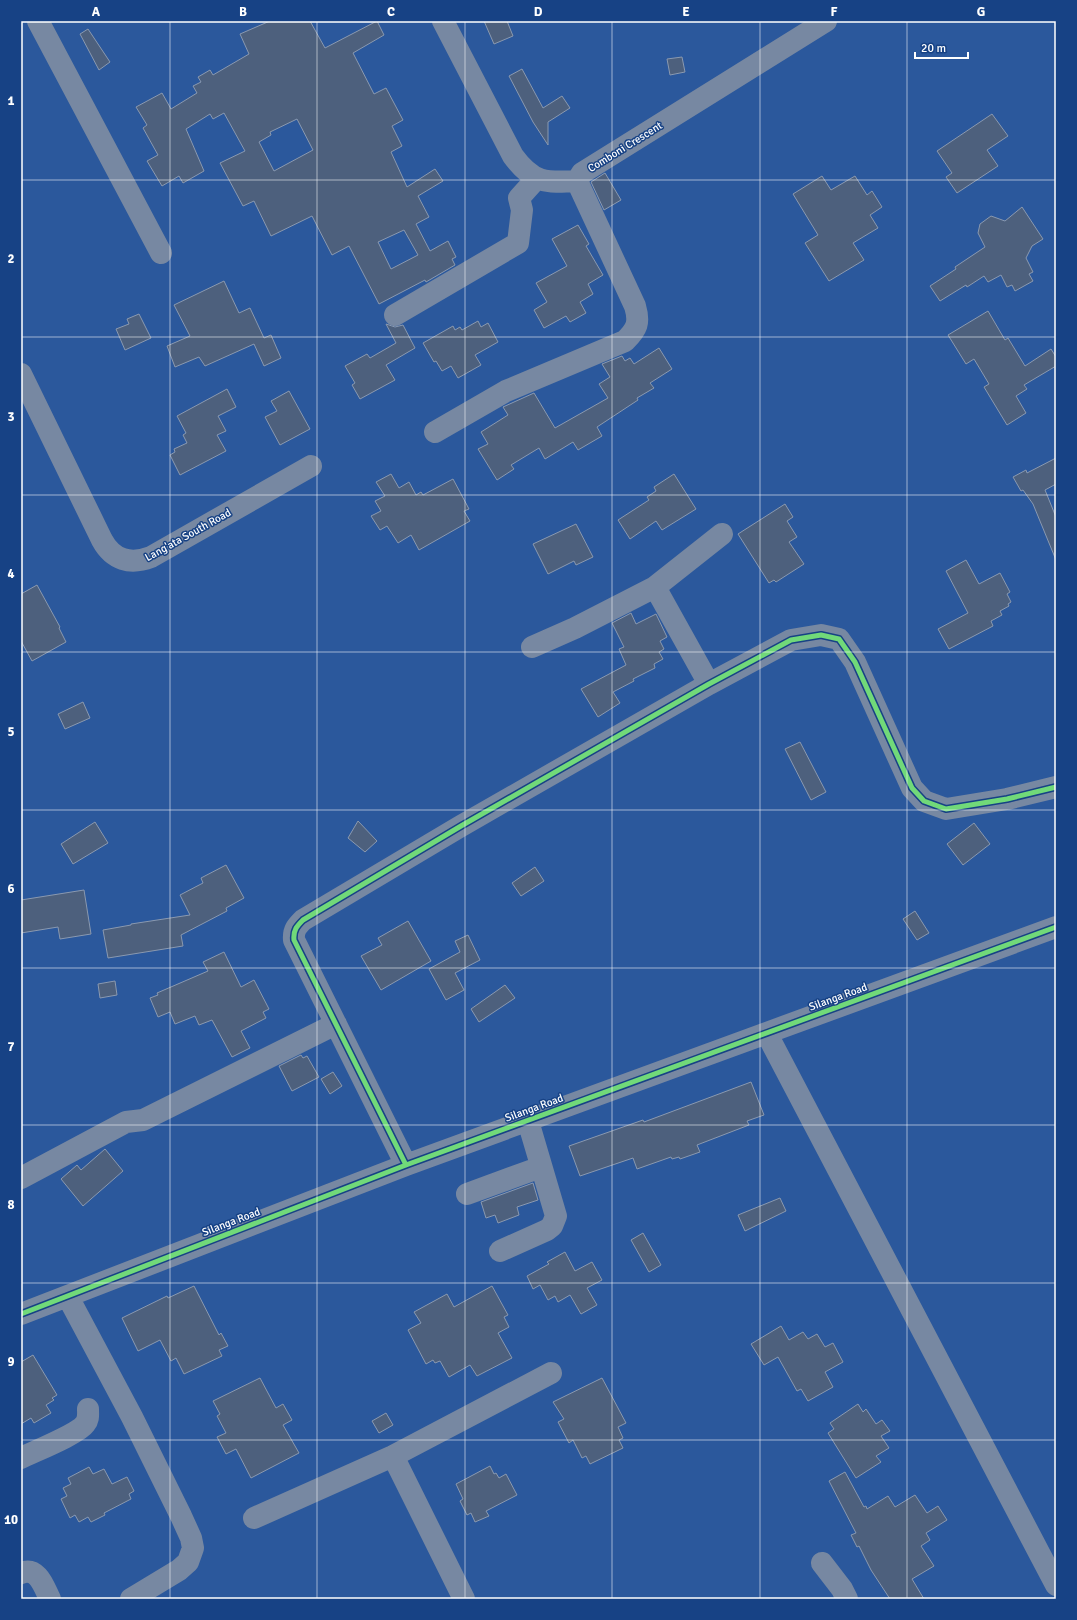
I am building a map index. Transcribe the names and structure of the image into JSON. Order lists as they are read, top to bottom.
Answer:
{
  "streets": {
    "street": ["Comboni Crescent", "Lang'ata South Road", "Silanga Road"]
  },
  "scale_bar": "20 m",
  "grid": {
    "columns": [
      "A",
      "B",
      "C",
      "D",
      "E",
      "F",
      "G"
    ],
    "rows": [
      "1",
      "2",
      "3",
      "4",
      "5",
      "6",
      "7",
      "8",
      "9",
      "10"
    ]
  }
}
